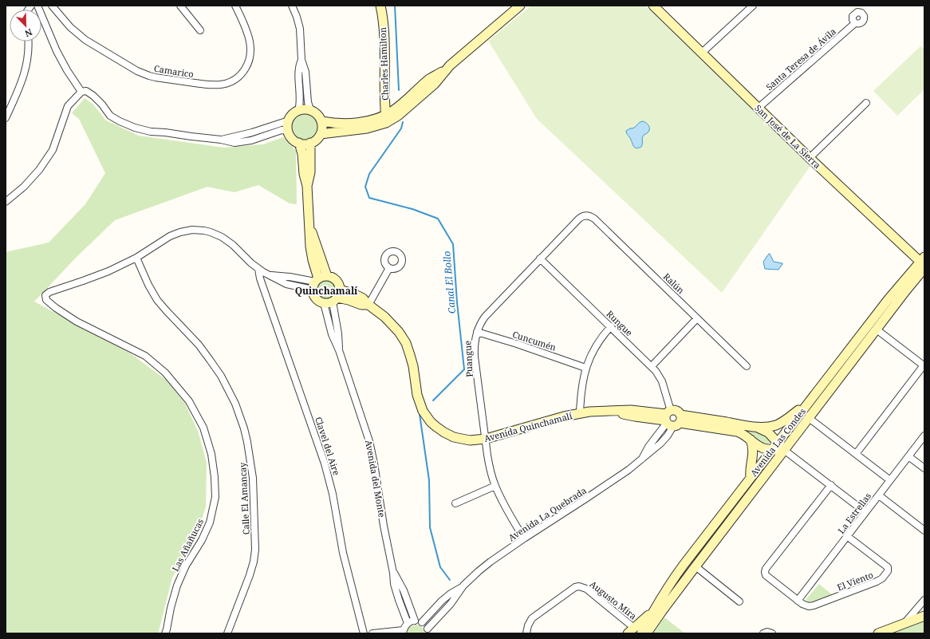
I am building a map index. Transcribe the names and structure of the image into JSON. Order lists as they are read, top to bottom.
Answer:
{
  "streets": {
    "street": [
      "Santa Teresa de Ávila",
      "Charles Hamilton",
      "Camarico",
      "San José de La Sierra",
      "Ralún",
      "Rungue",
      "Cuncumén",
      "Puangue",
      "Avenida Quinchamalí",
      "Avenida Las Condes",
      "Clavel del Aire",
      "Avenida del Monte",
      "Calle El Amancay",
      "La Estrellas",
      "Avenida La Quebrada",
      "Las Añañucas",
      "El Viento",
      "Augusto Mira"
    ]
  },
  "crossings": [
    ["Santa Teresa de Ávila", "San José de La Sierra"],
    ["San José de La Sierra", "Avenida Las Condes"],
    ["Ralún", "Puangue"],
    ["Rungue", "Puangue"],
    ["Rungue", "Avenida Quinchamalí"],
    ["Rungue", "Avenida La Quebrada"],
    ["Cuncumén", "Puangue"],
    ["Puangue", "Avenida Quinchamalí"],
    ["Puangue", "Avenida La Quebrada"],
    ["Avenida Quinchamalí", "Avenida Las Condes"],
    ["Avenida Quinchamalí", "Avenida del Monte"],
    ["Avenida Quinchamalí", "Avenida La Quebrada"],
    ["Avenida Las Condes", "Augusto Mira"],
    ["Avenida del Monte", "Avenida La Quebrada"],
    ["Calle El Amancay", "Las Añañucas"],
    ["La Estrellas", "El Viento"]
  ],
  "districts": ["Quinchamalí"],
  "water": ["Canal El Bollo"],
  "north": "bottom right"
}
